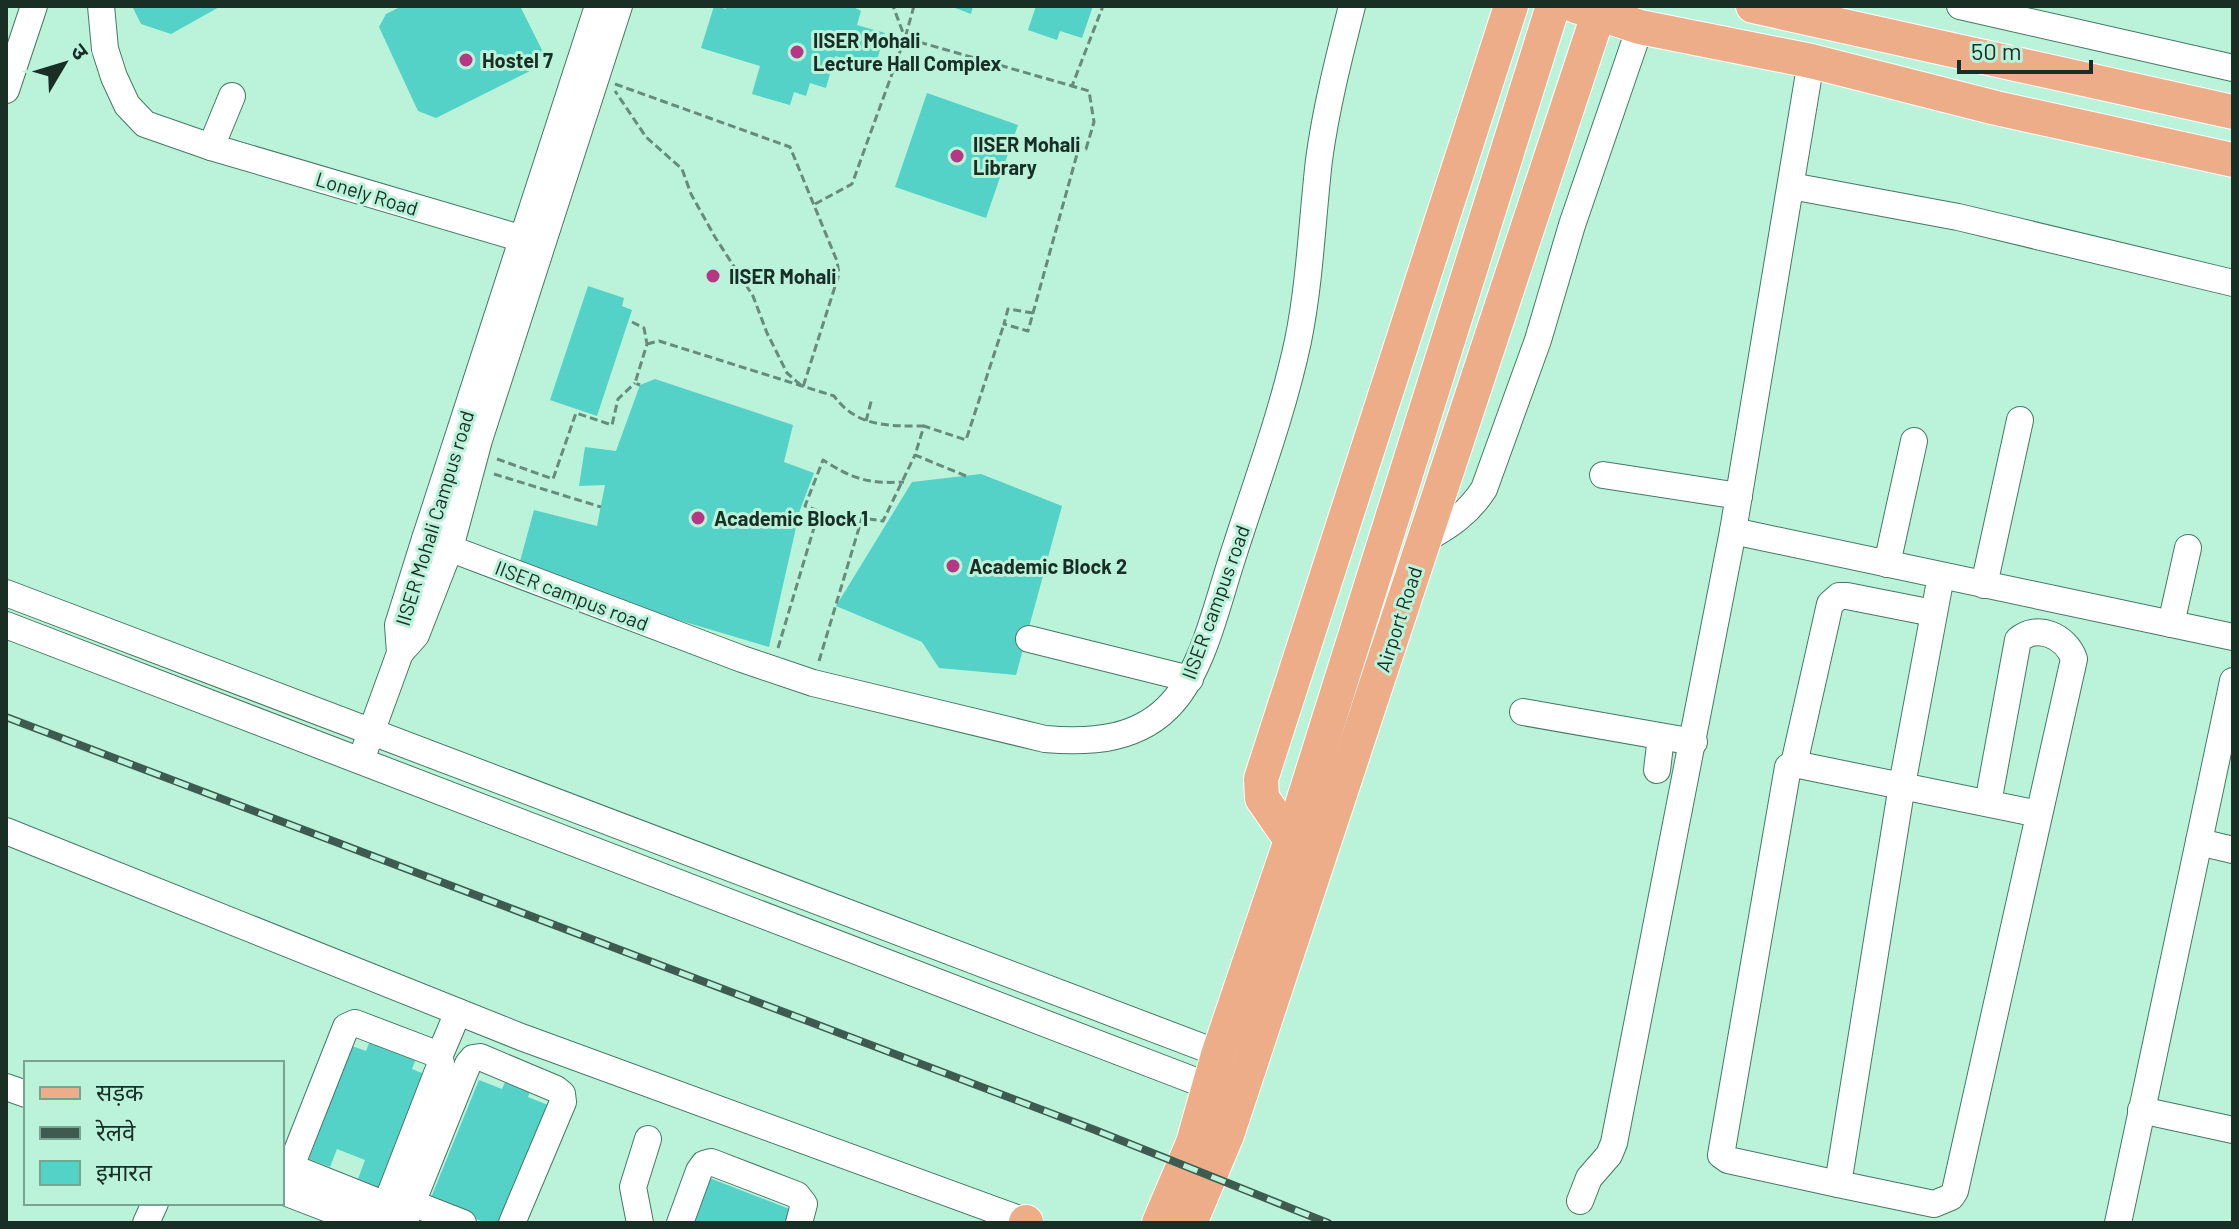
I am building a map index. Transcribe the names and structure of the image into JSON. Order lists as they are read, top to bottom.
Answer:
{
  "streets": {
    "main road": ["Airport Road"],
    "street": ["Lonely Road", "IISER Mohali Campus road", "IISER campus road"]
  },
  "crossings": [
    ["Lonely Road", "IISER Mohali Campus road"],
    ["IISER Mohali Campus road", "IISER campus road"]
  ],
  "places": [
    "IISER Mohali Lecture Hall Complex",
    "Hostel 7",
    "IISER Mohali Library",
    "IISER Mohali",
    "Academic Block 1",
    "Academic Block 2"
  ],
  "legend": ["सड़क", "रेलवे", "इमारत"],
  "scale_bar": "50 m",
  "north": "top right"
}
